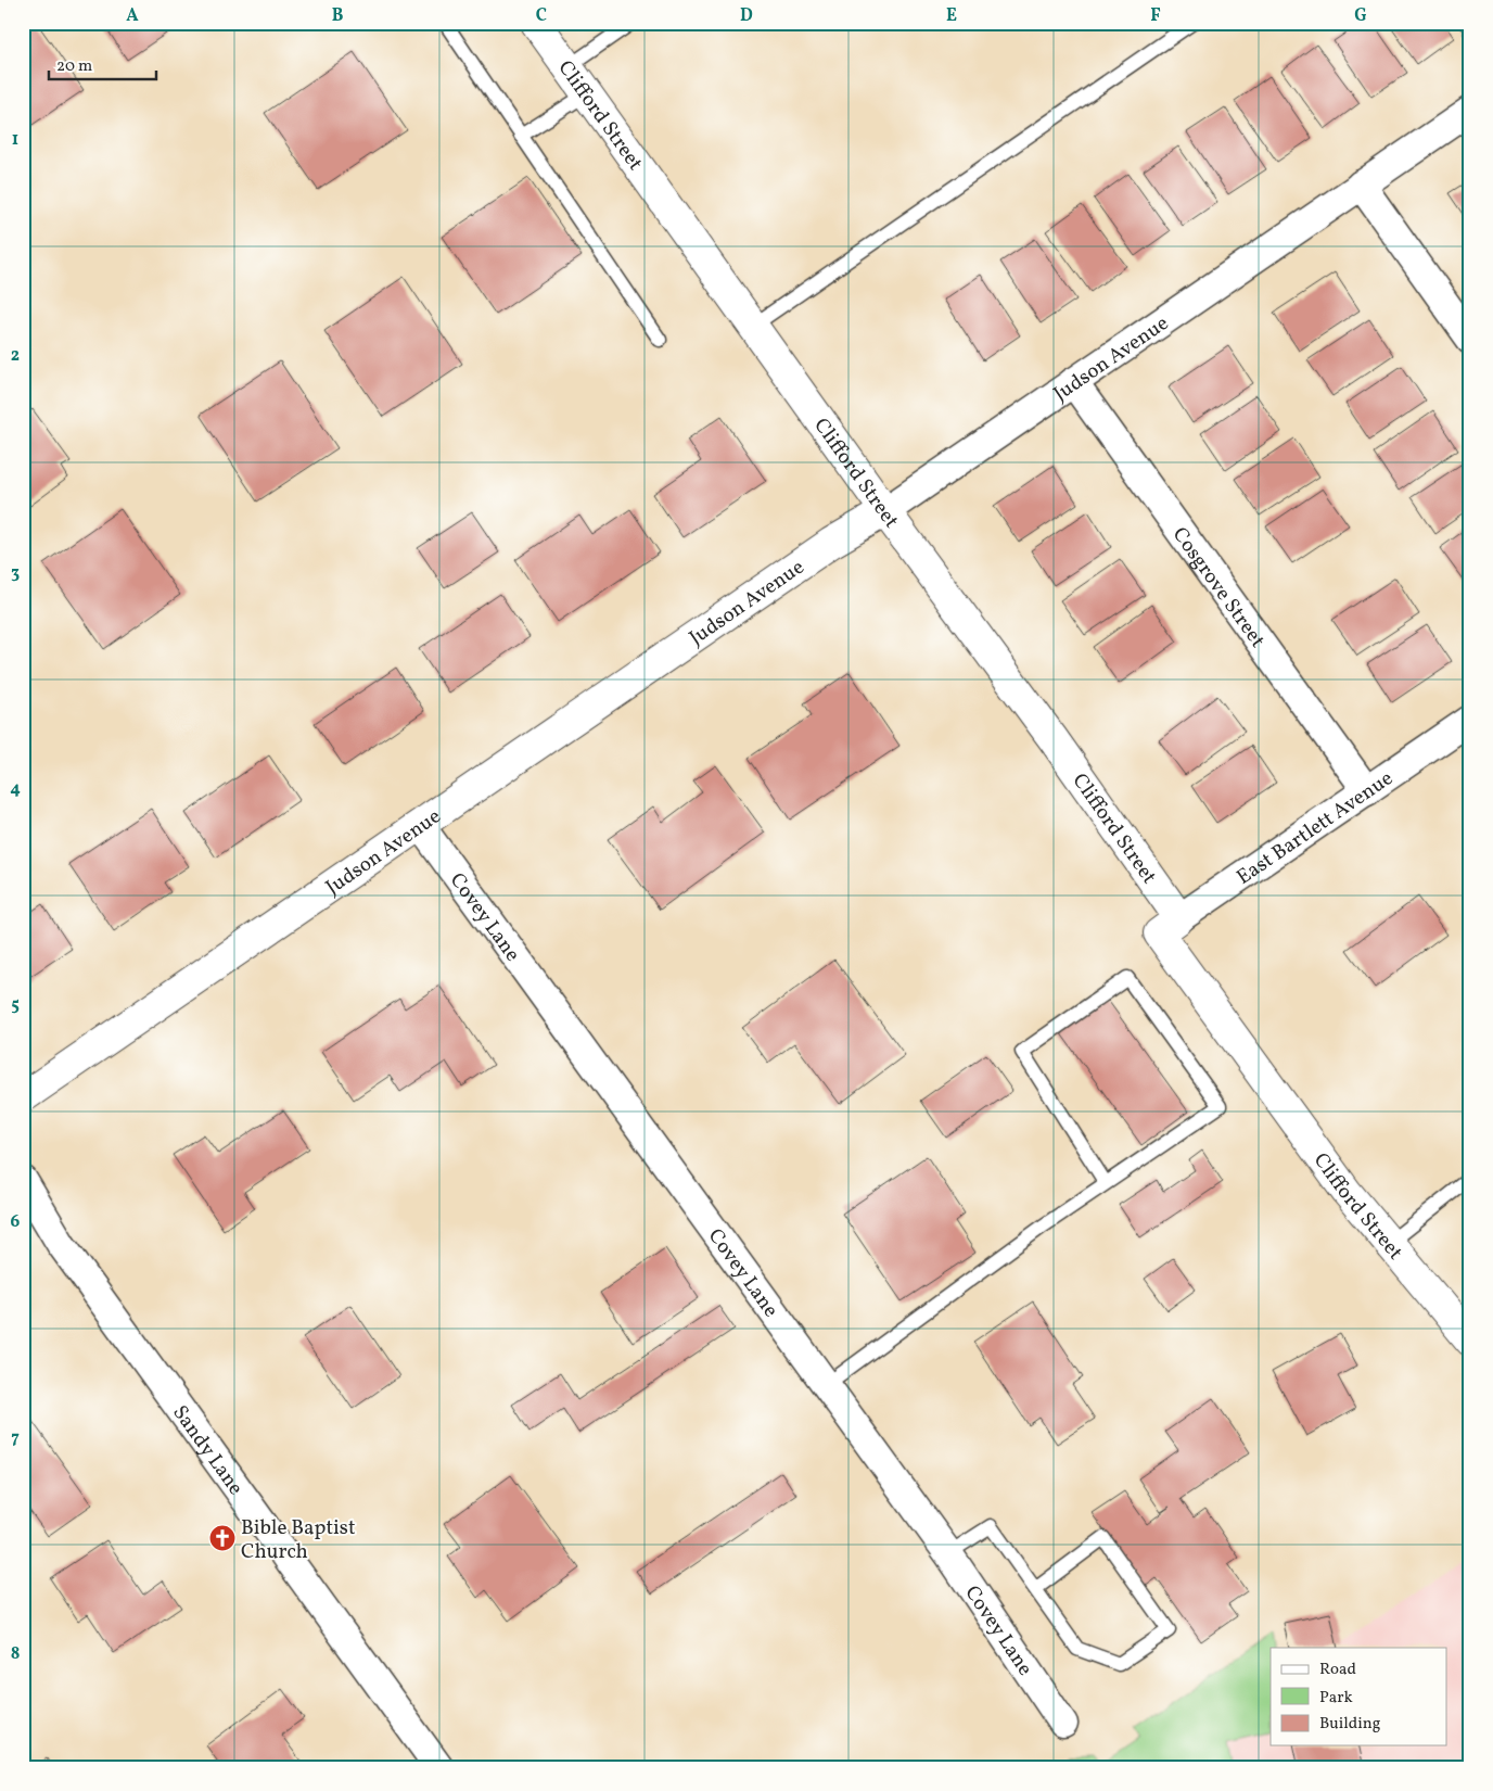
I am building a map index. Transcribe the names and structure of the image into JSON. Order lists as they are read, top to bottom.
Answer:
{
  "streets": {
    "street": [
      "Clifford Street",
      "Judson Avenue",
      "Cosgrove Street",
      "East Bartlett Avenue",
      "Covey Lane",
      "Sandy Lane"
    ]
  },
  "crossings": [
    ["Clifford Street", "Judson Avenue"],
    ["Clifford Street", "East Bartlett Avenue"],
    ["Judson Avenue", "Cosgrove Street"],
    ["Judson Avenue", "Covey Lane"],
    ["Cosgrove Street", "East Bartlett Avenue"]
  ],
  "places": {
    "church": ["Bible Baptist Church"]
  },
  "legend": ["Road", "Park", "Building"],
  "scale_bar": "20 m",
  "grid": {
    "columns": [
      "A",
      "B",
      "C",
      "D",
      "E",
      "F",
      "G"
    ],
    "rows": [
      "1",
      "2",
      "3",
      "4",
      "5",
      "6",
      "7",
      "8"
    ]
  }
}
